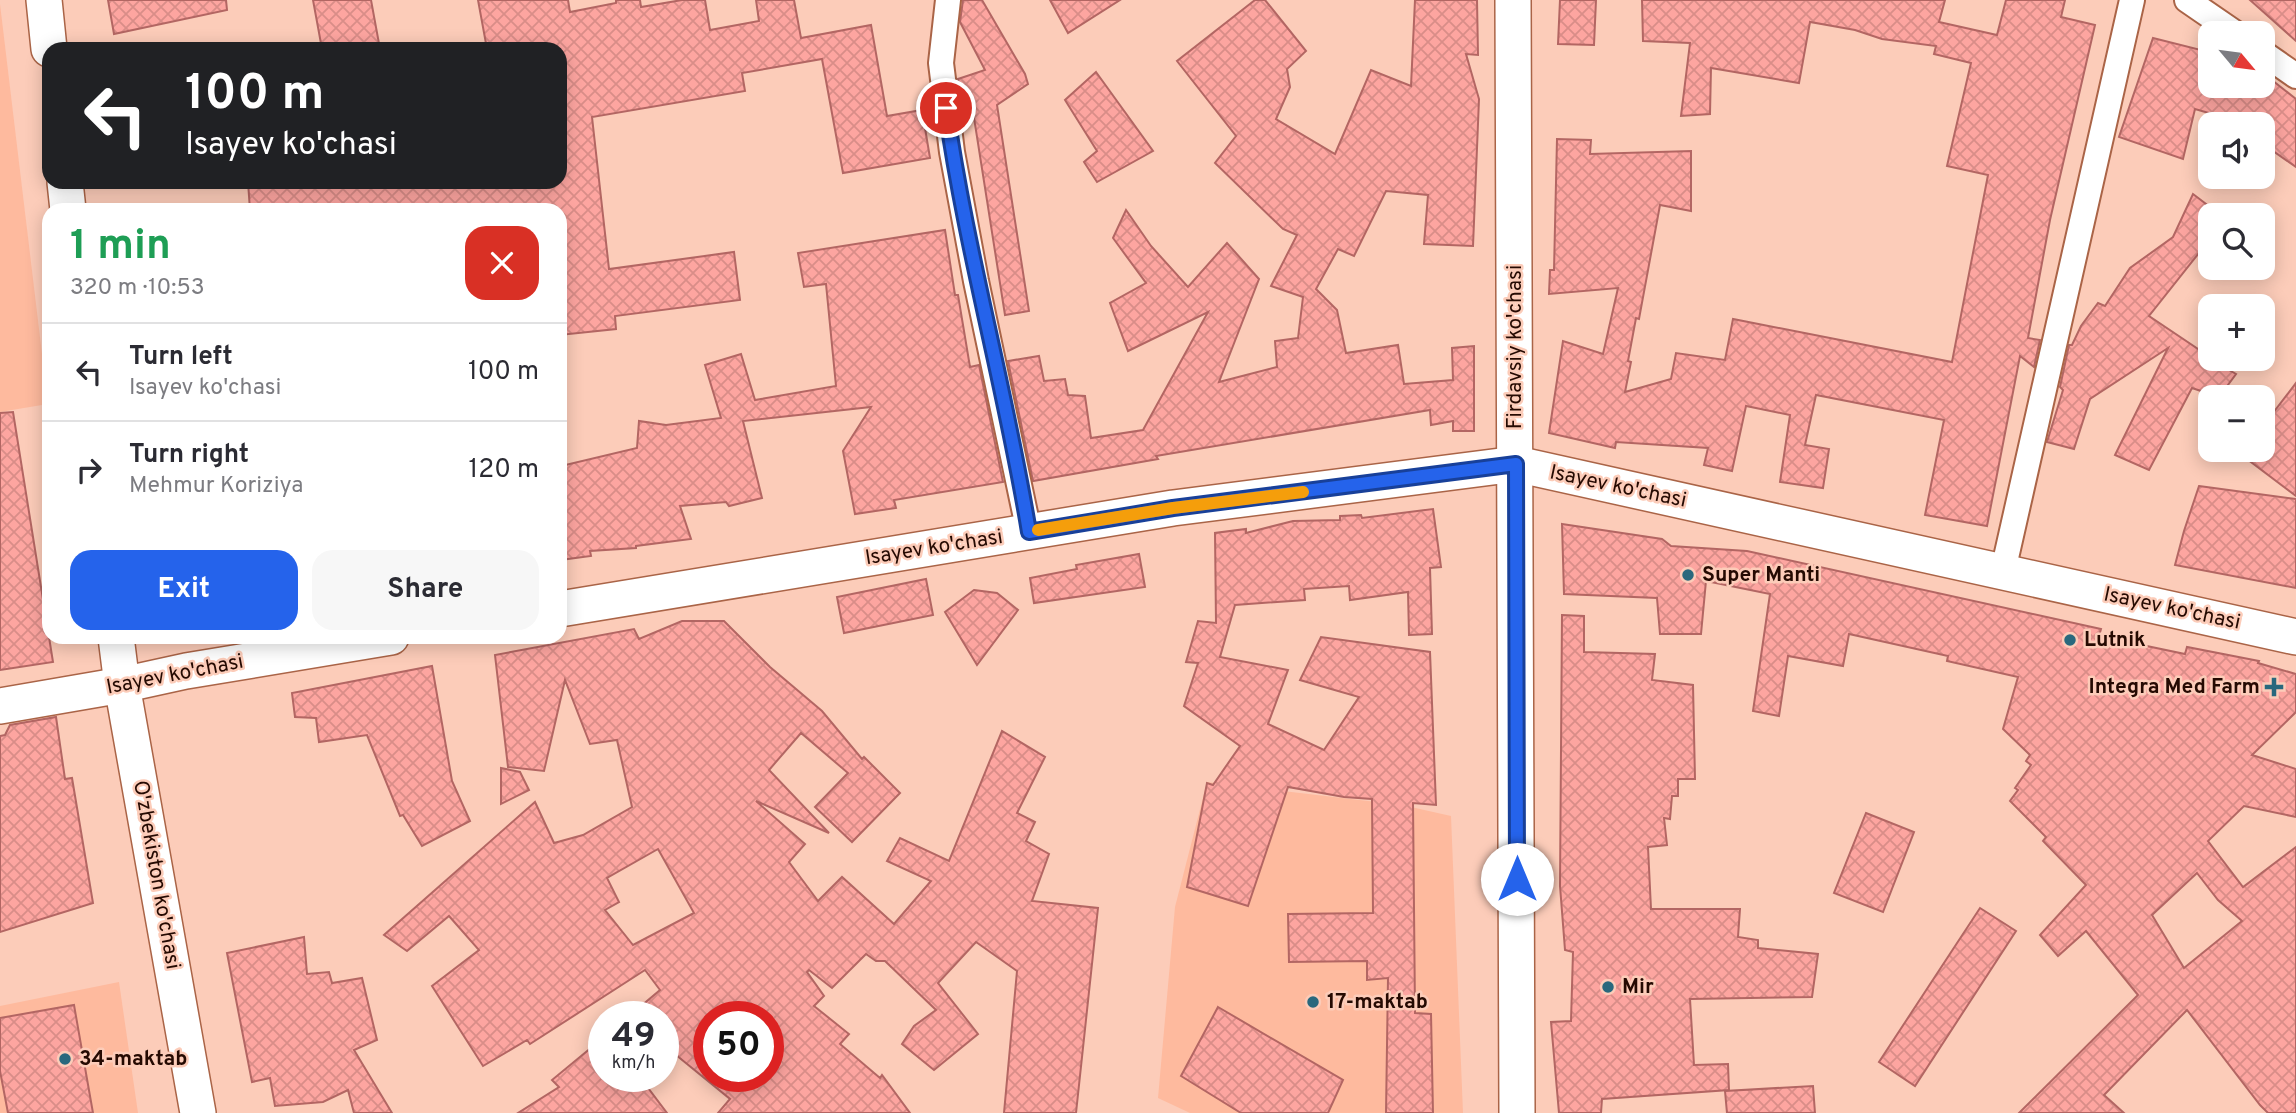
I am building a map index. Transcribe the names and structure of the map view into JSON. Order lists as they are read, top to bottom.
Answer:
{
  "streets": {
    "main road": ["Firdavsiy ko'chasi", "Isayev ko'chasi", "O'zbekiston ko'chasi"]
  },
  "crossings": [
    ["Firdavsiy ko'chasi", "Isayev ko'chasi"],
    ["Isayev ko'chasi", "O'zbekiston ko'chasi"]
  ],
  "places": {
    "other": [
      "Super Manti",
      "Lutnik",
      "Mir",
      "17-maktab",
      "34-maktab"
    ],
    "health": ["Integra Med Farm"]
  },
  "north": "bottom right",
  "page": {
    "map_buttons": ["+", "−"],
    "turn": ["100 m", "Isayev ko'chasi"],
    "heading": ["1 min", "320 m · 10:53"],
    "list": [
      {
        "name": "Turn left",
        "note": "Isayev ko'chasi",
        "value": "100 m"
      },
      {
        "name": "Turn right",
        "note": "Mehmur Koriziya",
        "value": "120 m"
      }
    ],
    "buttons": ["Exit", "Share"],
    "speed": "49 km/h",
    "limit": "50"
  }
}
